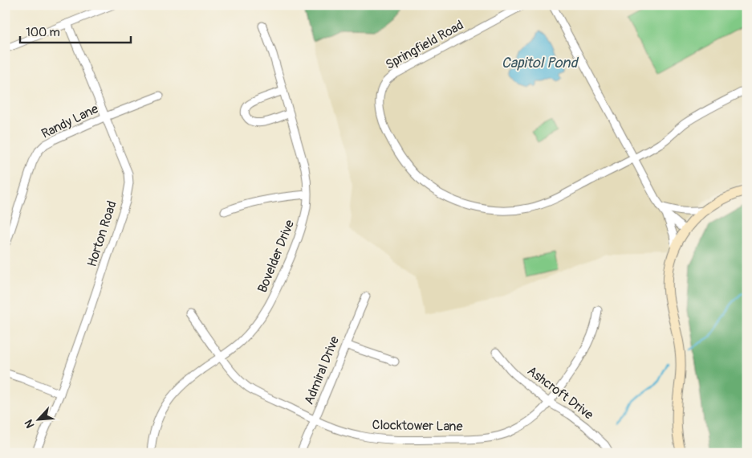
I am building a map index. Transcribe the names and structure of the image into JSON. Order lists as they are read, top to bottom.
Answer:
{
  "streets": {
    "street": [
      "Springfield Road",
      "Randy Lane",
      "Horton Road",
      "Bovelder Drive",
      "Admiral Drive",
      "Ashcroft Drive",
      "Clocktower Lane"
    ]
  },
  "crossings": [
    ["Randy Lane", "Horton Road"],
    ["Bovelder Drive", "Clocktower Lane"],
    ["Admiral Drive", "Clocktower Lane"],
    ["Ashcroft Drive", "Clocktower Lane"]
  ],
  "water": ["Capitol Pond"],
  "scale_bar": "100 m",
  "north": "bottom left"
}
